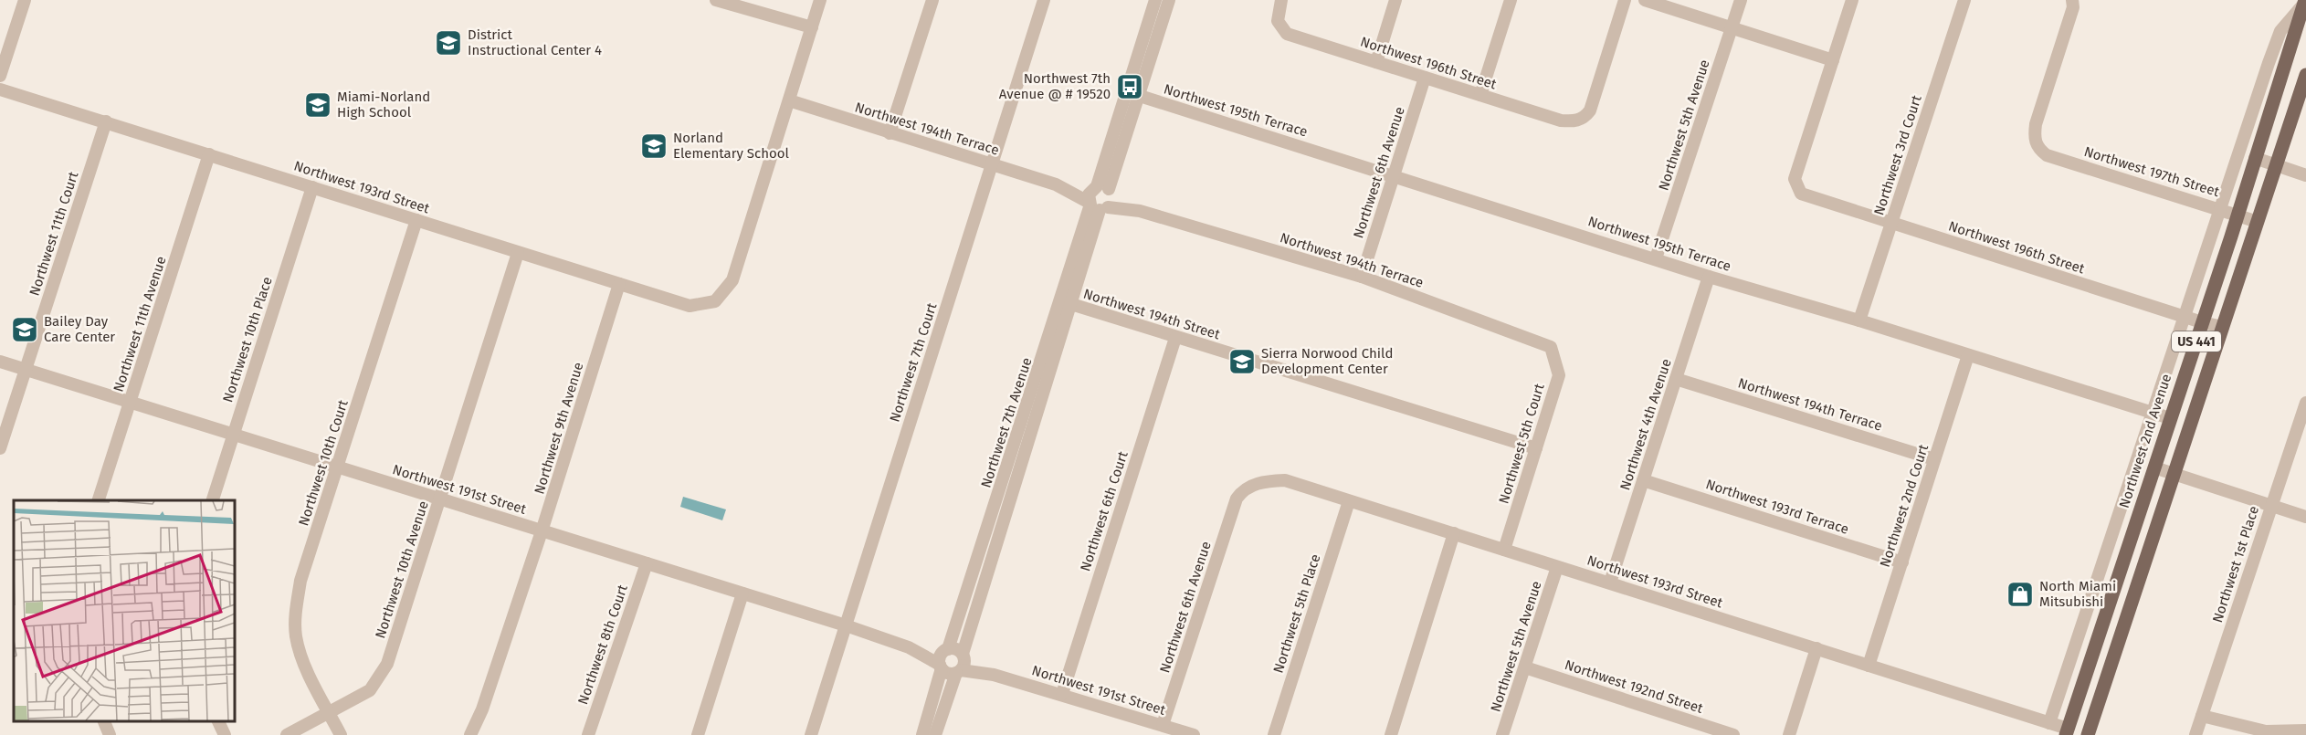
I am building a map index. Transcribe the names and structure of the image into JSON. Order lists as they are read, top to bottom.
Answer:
{
  "streets": {
    "main road": ["US 441", "Northwest 2nd Avenue"],
    "street": [
      "Northwest 196th Street",
      "Northwest 195th Terrace",
      "Northwest 5th Avenue",
      "Northwest 194th Terrace",
      "Northwest 3rd Court",
      "Northwest 197th Street",
      "Northwest 6th Avenue",
      "Northwest 193rd Street",
      "Northwest 11th Court",
      "Northwest 194th Street",
      "Northwest 11th Avenue",
      "Northwest 10th Place",
      "Northwest 7th Court",
      "Northwest 7th Avenue",
      "Northwest 4th Avenue",
      "Northwest 9th Avenue",
      "Northwest 5th Court",
      "Northwest 10th Court",
      "Northwest 191st Street",
      "Northwest 2nd Court",
      "Northwest 193rd Terrace",
      "Northwest 6th Court",
      "Northwest 1st Place",
      "Northwest 10th Avenue",
      "Northwest 5th Place",
      "Northwest 8th Court",
      "Northwest 192nd Street"
    ]
  },
  "crossings": [
    ["Northwest 196th Street", "Northwest 3rd Court"],
    ["Northwest 196th Street", "Northwest 6th Avenue"],
    ["Northwest 196th Street", "US 441"],
    ["Northwest 196th Street", "Northwest 2nd Avenue"],
    ["Northwest 195th Terrace", "Northwest 5th Avenue"],
    ["Northwest 195th Terrace", "Northwest 3rd Court"],
    ["Northwest 195th Terrace", "Northwest 6th Avenue"],
    ["Northwest 195th Terrace", "Northwest 7th Avenue"],
    ["Northwest 195th Terrace", "Northwest 4th Avenue"],
    ["Northwest 195th Terrace", "Northwest 2nd Avenue"],
    ["Northwest 195th Terrace", "Northwest 2nd Court"],
    ["Northwest 5th Avenue", "Northwest 193rd Street"],
    ["Northwest 5th Avenue", "Northwest 192nd Street"],
    ["Northwest 194th Terrace", "Northwest 6th Avenue"],
    ["Northwest 194th Terrace", "Northwest 193rd Street"],
    ["Northwest 194th Terrace", "Northwest 7th Court"],
    ["Northwest 194th Terrace", "Northwest 7th Avenue"],
    ["Northwest 194th Terrace", "Northwest 4th Avenue"],
    ["Northwest 194th Terrace", "Northwest 5th Court"],
    ["Northwest 194th Terrace", "Northwest 2nd Court"],
    ["Northwest 197th Street", "US 441"],
    ["Northwest 197th Street", "Northwest 2nd Avenue"],
    ["Northwest 6th Avenue", "Northwest 193rd Street"],
    ["Northwest 6th Avenue", "Northwest 191st Street"],
    ["Northwest 193rd Street", "Northwest 11th Court"],
    ["Northwest 193rd Street", "Northwest 11th Avenue"],
    ["Northwest 193rd Street", "Northwest 10th Place"],
    ["Northwest 193rd Street", "Northwest 4th Avenue"],
    ["Northwest 193rd Street", "Northwest 9th Avenue"],
    ["Northwest 193rd Street", "Northwest 2nd Avenue"],
    ["Northwest 193rd Street", "Northwest 5th Court"],
    ["Northwest 193rd Street", "Northwest 10th Court"],
    ["Northwest 193rd Street", "Northwest 2nd Court"],
    ["Northwest 193rd Street", "Northwest 10th Avenue"],
    ["Northwest 193rd Street", "Northwest 5th Place"],
    ["Northwest 11th Court", "Northwest 191st Street"],
    ["Northwest 194th Street", "Northwest 7th Avenue"],
    ["Northwest 194th Street", "Northwest 5th Court"],
    ["Northwest 194th Street", "Northwest 6th Court"],
    ["Northwest 11th Avenue", "Northwest 191st Street"],
    ["Northwest 10th Place", "Northwest 191st Street"],
    ["Northwest 7th Court", "Northwest 191st Street"],
    ["Northwest 7th Avenue", "Northwest 191st Street"],
    ["Northwest 4th Avenue", "Northwest 193rd Terrace"],
    ["Northwest 9th Avenue", "Northwest 191st Street"],
    ["Northwest 10th Court", "Northwest 191st Street"],
    ["Northwest 10th Court", "Northwest 10th Avenue"],
    ["Northwest 191st Street", "Northwest 6th Court"],
    ["Northwest 191st Street", "Northwest 10th Avenue"],
    ["Northwest 191st Street", "Northwest 8th Court"],
    ["Northwest 2nd Court", "Northwest 193rd Terrace"]
  ],
  "places": {
    "school or university": [
      "District Instructional Center 4",
      "Miami-Norland High School",
      "Norland Elementary School",
      "Bailey Day Care Center",
      "Sierra Norwood Child Development Center"
    ],
    "bus stop": ["Northwest 7th Avenue @ # 19520"],
    "shop": ["North Miami Mitsubishi"]
  }
}
